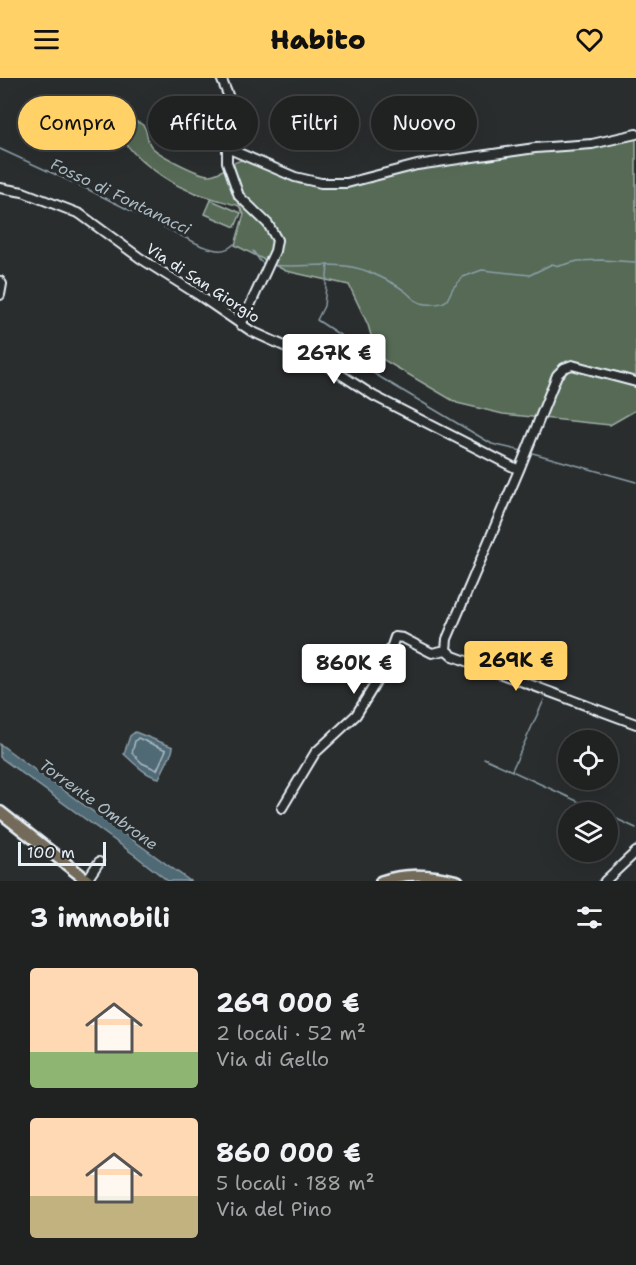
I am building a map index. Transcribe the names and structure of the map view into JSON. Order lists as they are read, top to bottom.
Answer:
{
  "streets": {
    "street": ["Via di San Giorgio"]
  },
  "water": ["Fosso di Fontanacci", "Torrente Ombrone"],
  "scale_bar": "100 m",
  "page": {
    "header": "Habito",
    "chip": [
      "Compra",
      "Affitta",
      "Filtri",
      "Nuovo"
    ],
    "price": ["267K €", "269K €", "860K €"],
    "scale": "100 m",
    "heading": "3 immobili",
    "list": [
      {
        "name": "269 000 €",
        "note": "2 locali · 52 m² · Via di Gello"
      },
      {
        "name": "860 000 €",
        "note": "5 locali · 188 m² · Via del Pino"
      }
    ]
  }
}
